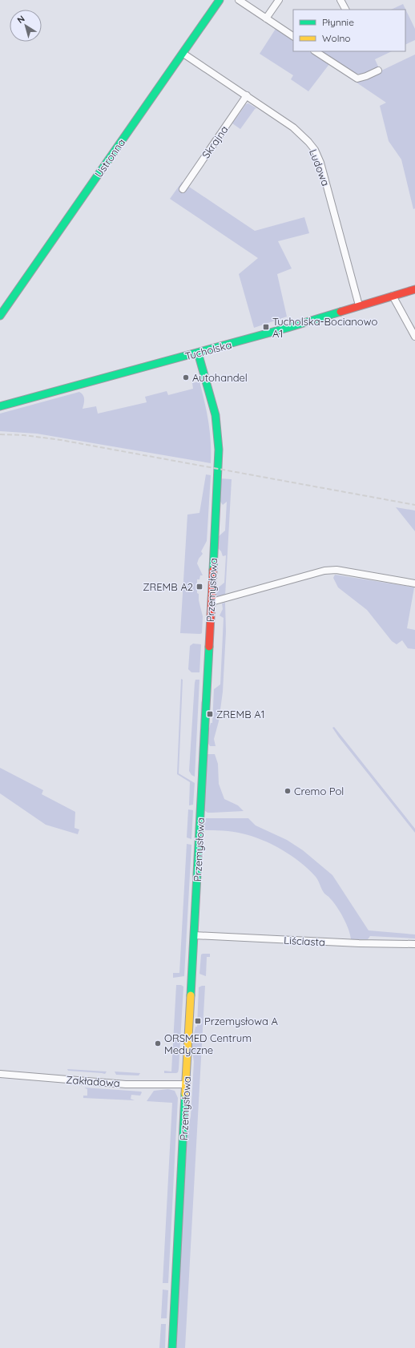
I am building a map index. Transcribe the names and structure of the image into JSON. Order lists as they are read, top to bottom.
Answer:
{
  "streets": {
    "street": [
      "Skrajna",
      "Ustronna",
      "Ludowa",
      "Tucholska",
      "Przemysłowa",
      "Liściasta",
      "Zakładowa"
    ]
  },
  "crossings": [
    ["Skrajna", "Ludowa"],
    ["Ustronna", "Ludowa"],
    ["Ludowa", "Tucholska"],
    ["Tucholska", "Przemysłowa"],
    ["Przemysłowa", "Liściasta"],
    ["Przemysłowa", "Zakładowa"]
  ],
  "places": {
    "transit": [
      "Tucholska-Bocianowo A1",
      "ZREMB A2",
      "ZREMB A1",
      "Przemysłowa A"
    ],
    "other": ["Autohandel", "Cremo Pol", "ORSMED Centrum Medyczne"]
  },
  "legend": ["Płynnie", "Wolno"],
  "north": "top left"
}
